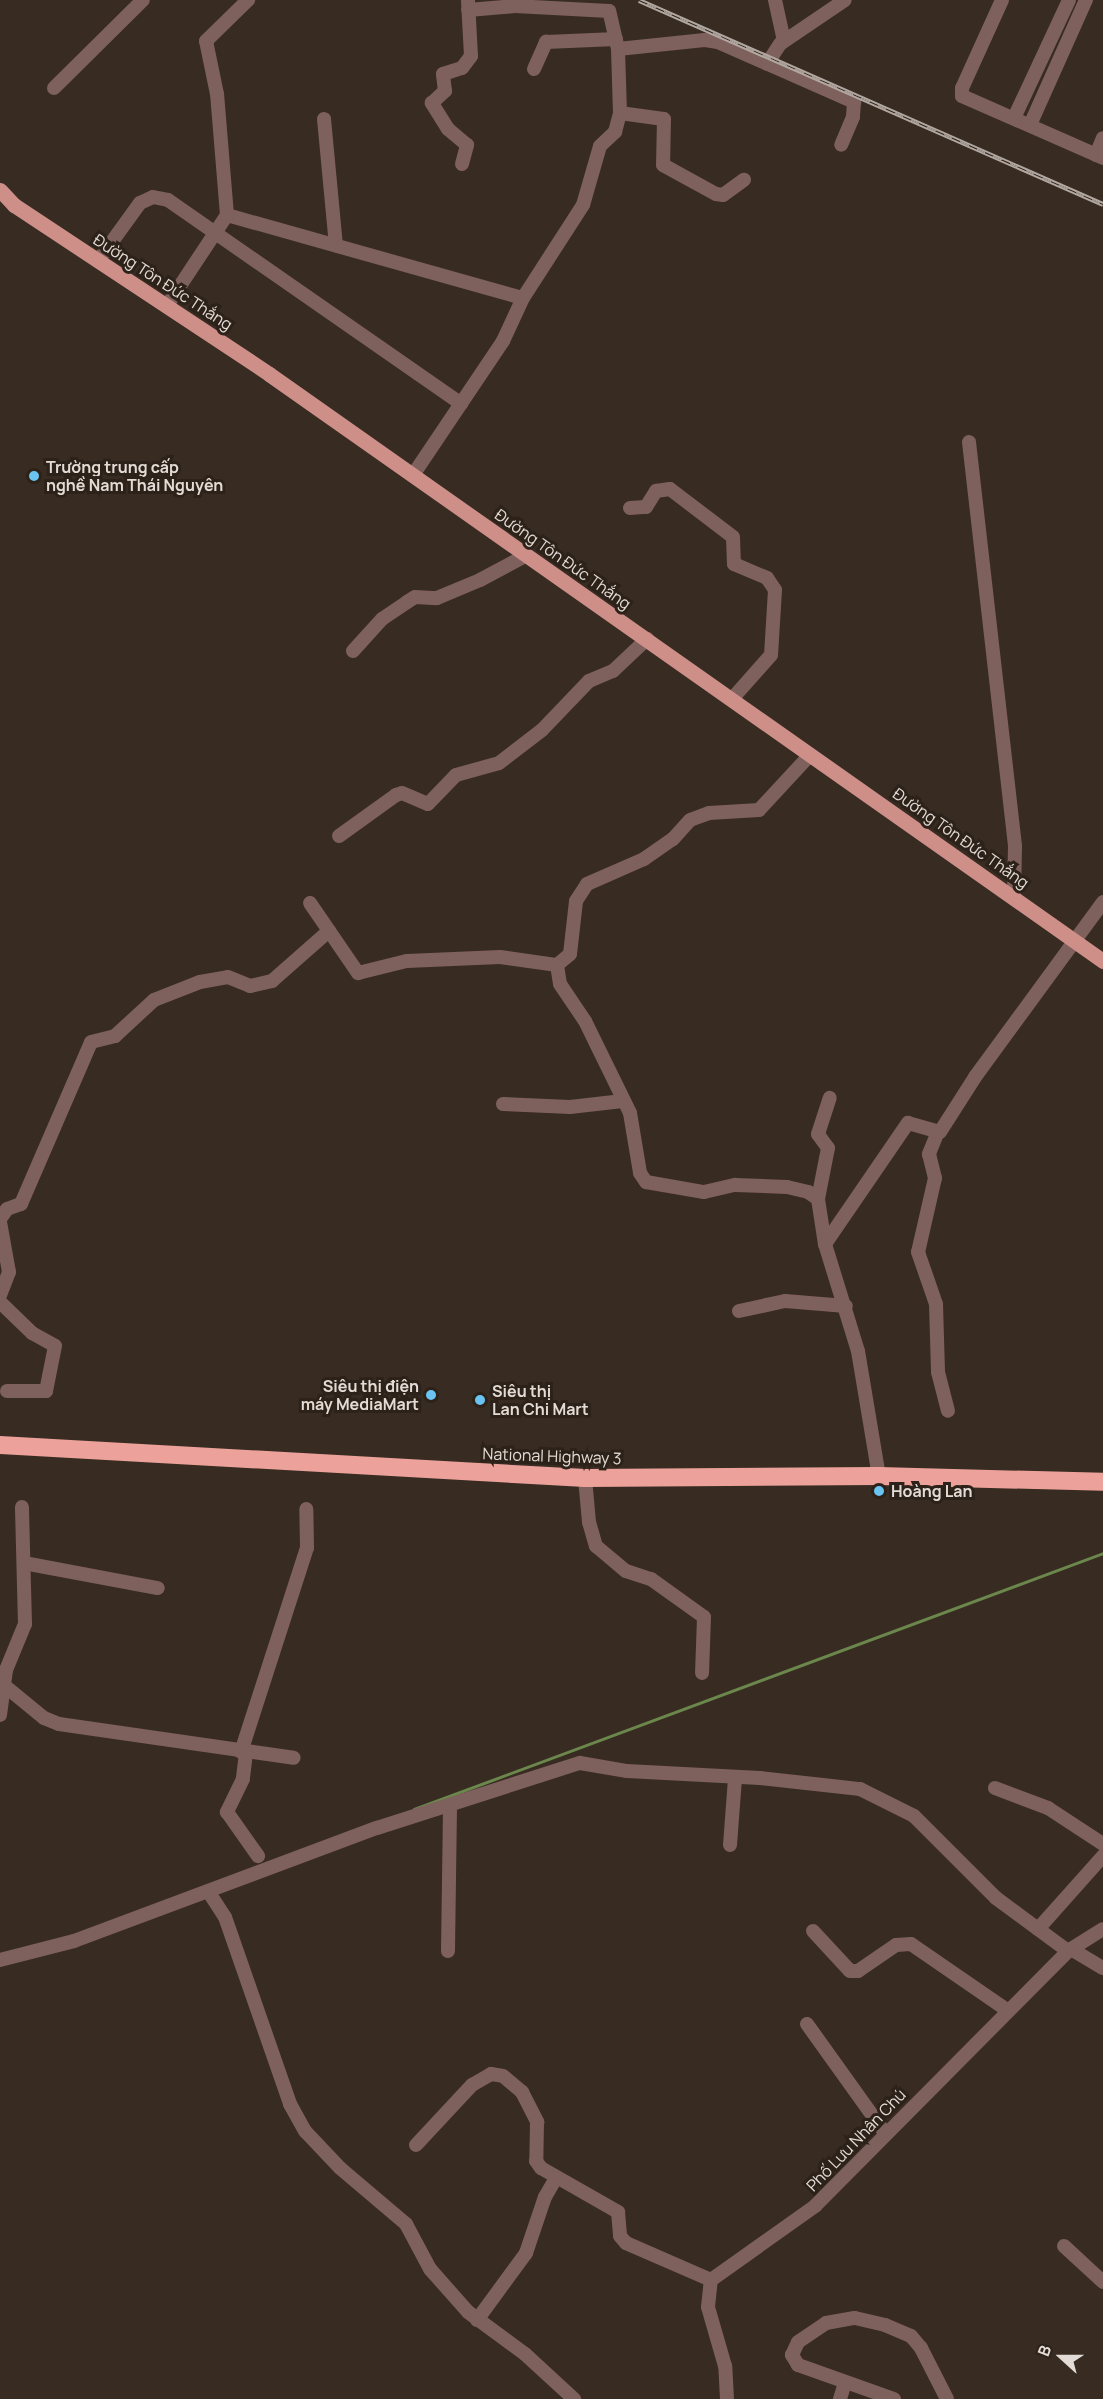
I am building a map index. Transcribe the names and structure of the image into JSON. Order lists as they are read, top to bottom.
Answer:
{
  "streets": {
    "highway": ["National Highway 3"],
    "main road": ["Đường Tôn Đức Thắng"],
    "street": ["Phố Lưu Nhân Chú"]
  },
  "places": [
    "Trường trung cấp nghề Nam Thái Nguyên",
    "Siêu thị điện máy MediaMart",
    "Siêu thị Lan Chi Mart",
    "Hoàng Lan"
  ],
  "north": "left"
}
